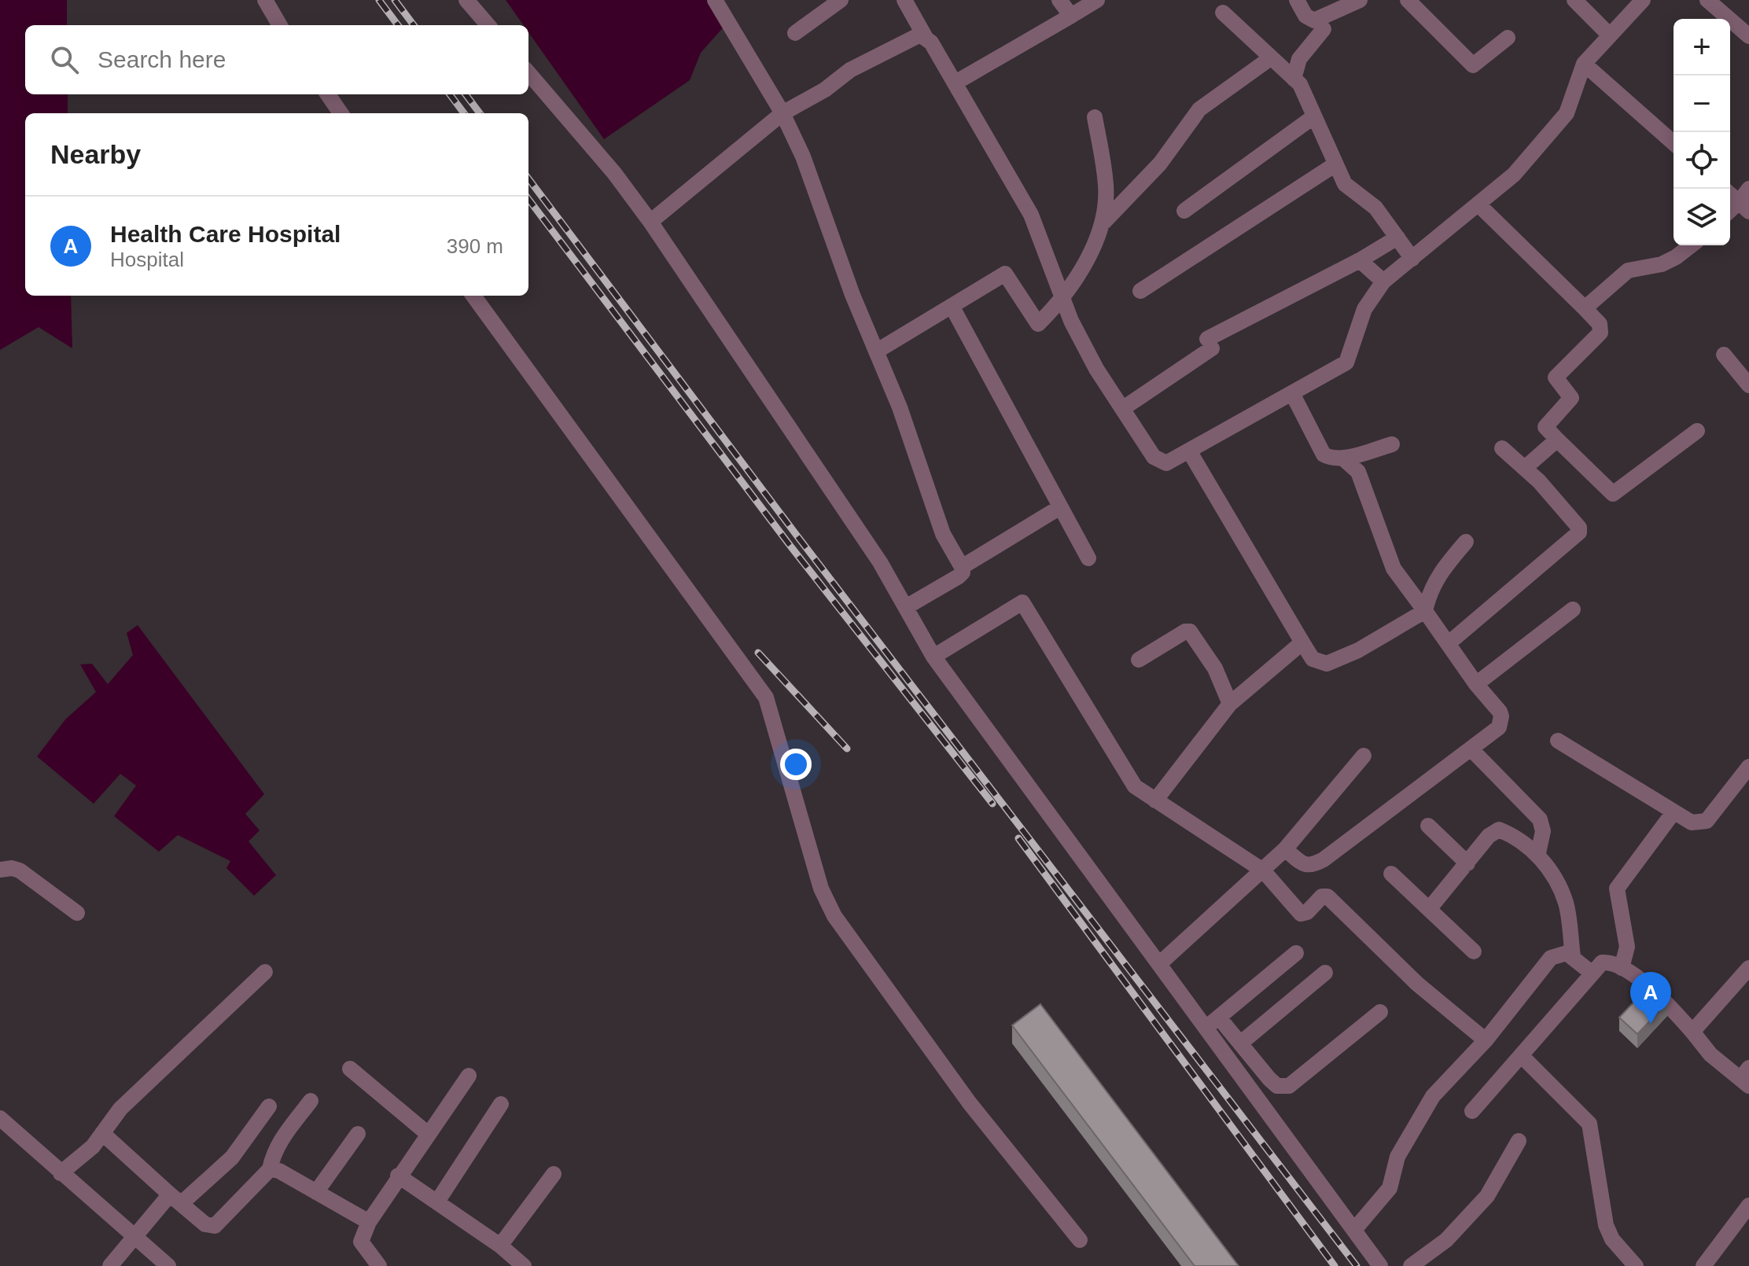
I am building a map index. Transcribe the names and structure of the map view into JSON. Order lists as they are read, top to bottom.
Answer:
{
  "page": {
    "map_buttons": ["+", "−"],
    "search": "Search here",
    "heading": "Nearby",
    "list": [
      {
        "mark": "A",
        "name": "Health Care Hospital",
        "note": "Hospital",
        "value": "390 m"
      }
    ],
    "pins": "A"
  }
}
